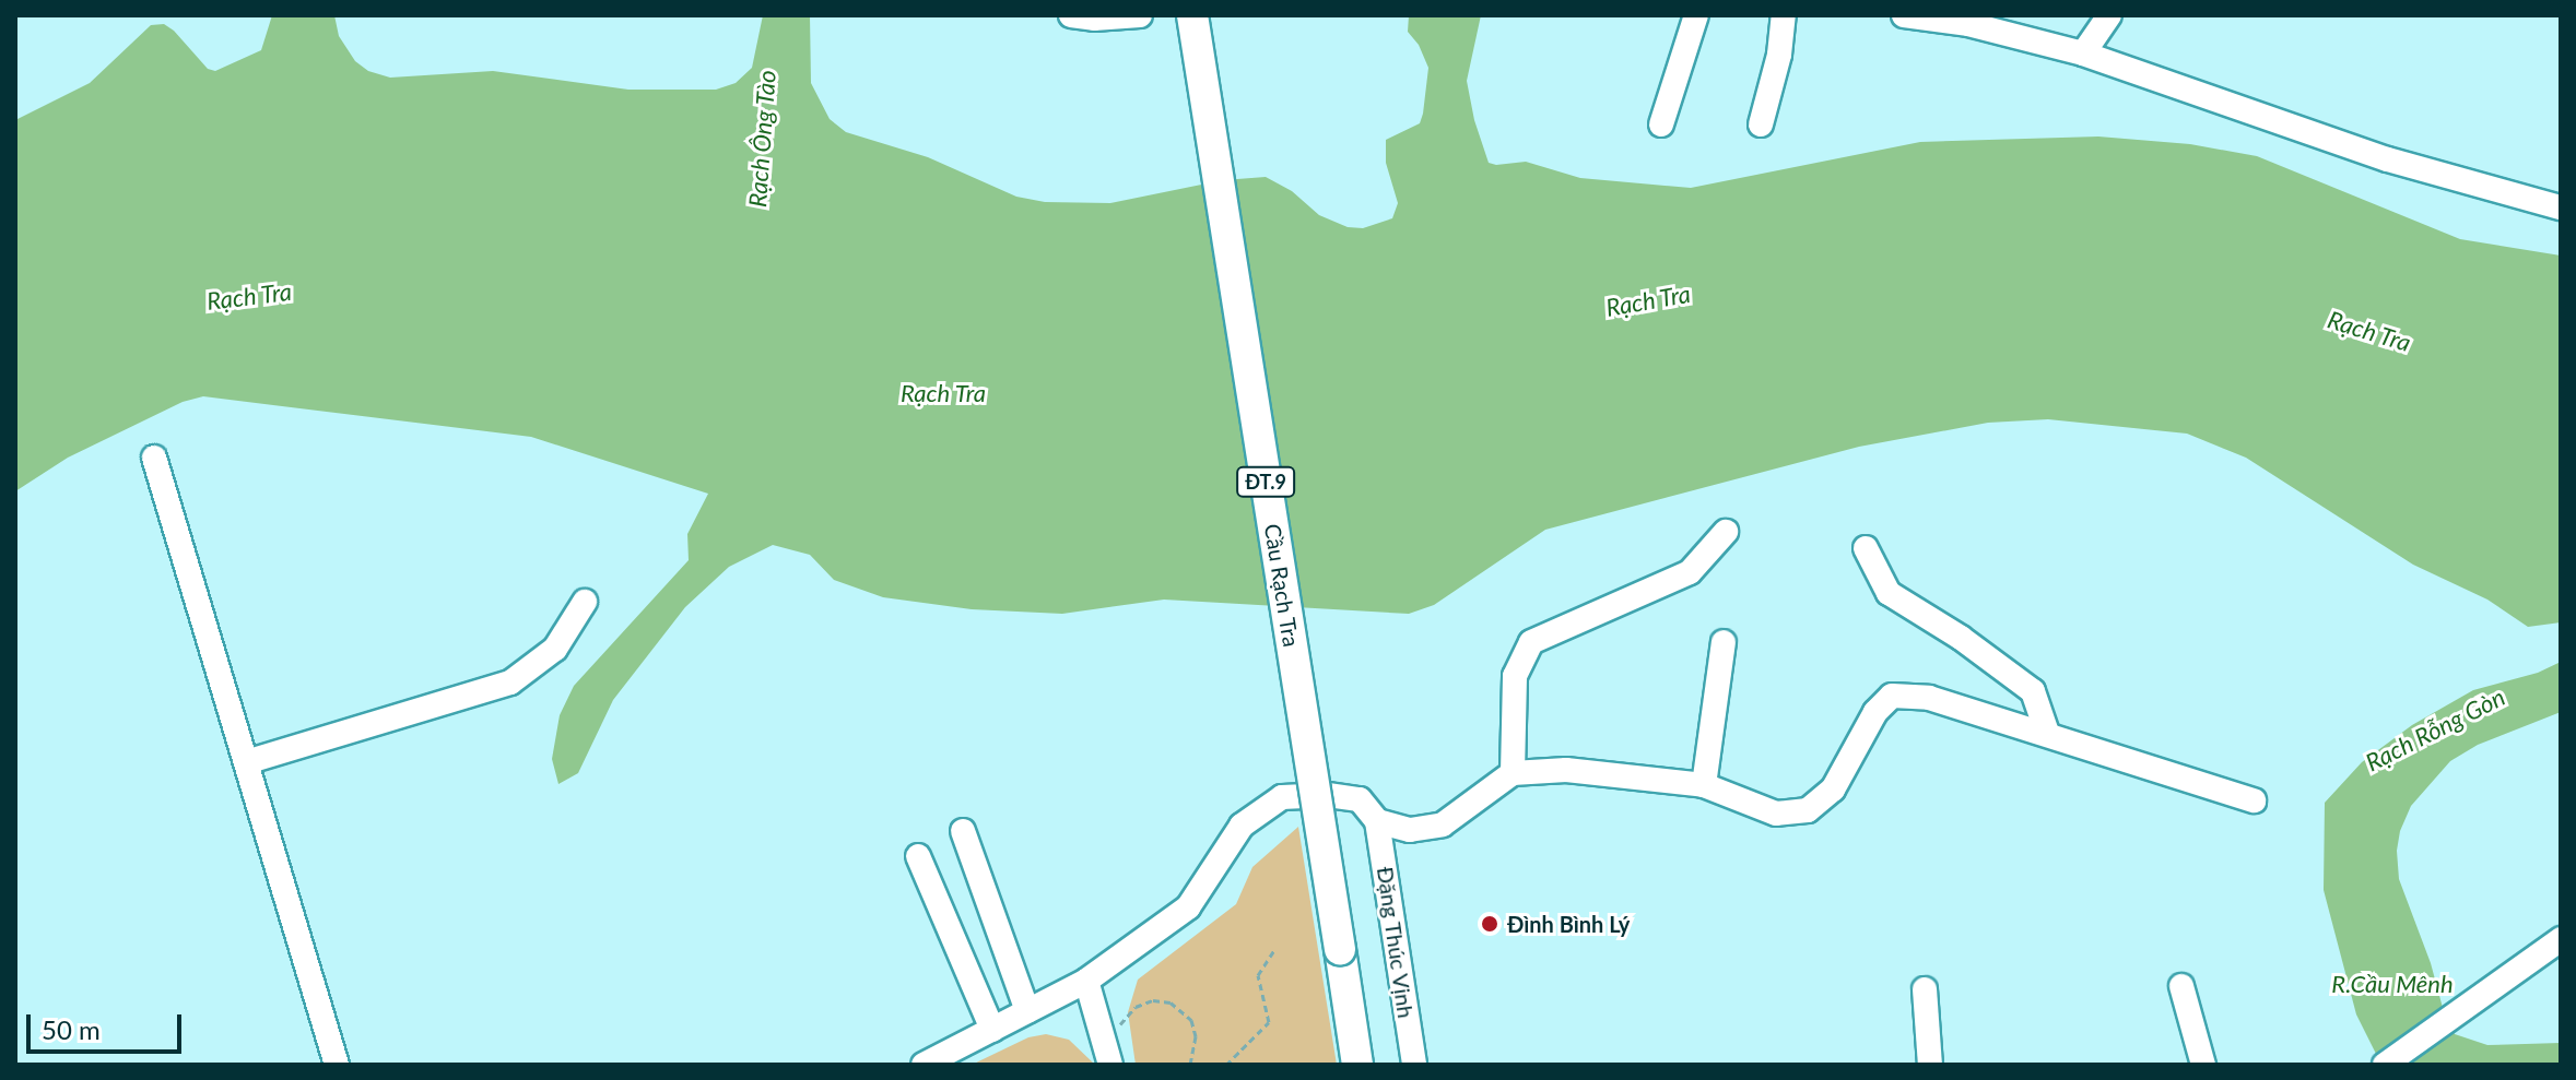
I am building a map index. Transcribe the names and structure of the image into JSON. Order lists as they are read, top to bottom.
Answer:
{
  "streets": {
    "main road": ["ĐT.9", "Cầu Rạch Tra"],
    "street": ["Đặng Thúc Vịnh"]
  },
  "water": [
    "Rạch Ông Tào",
    "Rạch Tra",
    "Rạch Rỗng Gòn",
    "R.Cầu Mênh"
  ],
  "places": ["Đình Bình Lý"],
  "scale_bar": "50 m"
}
